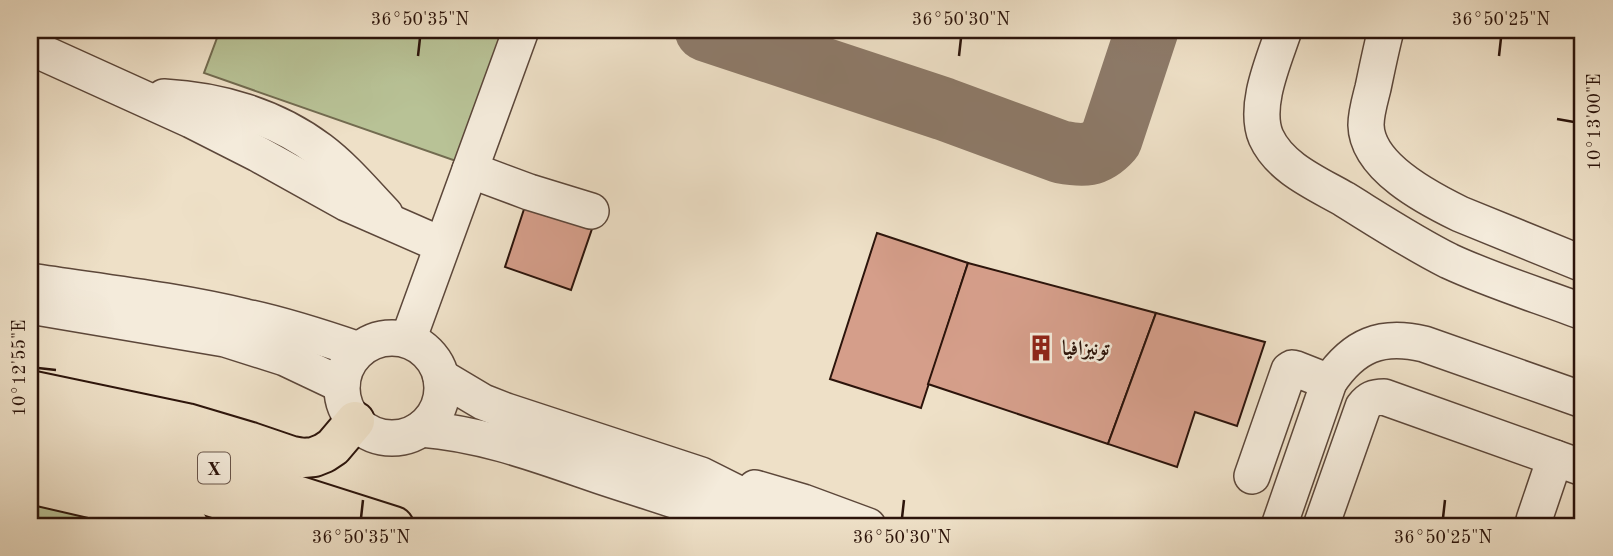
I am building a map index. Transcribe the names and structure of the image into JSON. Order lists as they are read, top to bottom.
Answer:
{
  "streets": {
    "highway": ["X"]
  },
  "places": {
    "building": ["تونيزافيا"]
  },
  "coordinates": [
    "36°50'35\"N",
    "36°50'30\"N",
    "36°50'25\"N",
    "10°13'00\"E",
    "10°12'55\"E"
  ]
}
